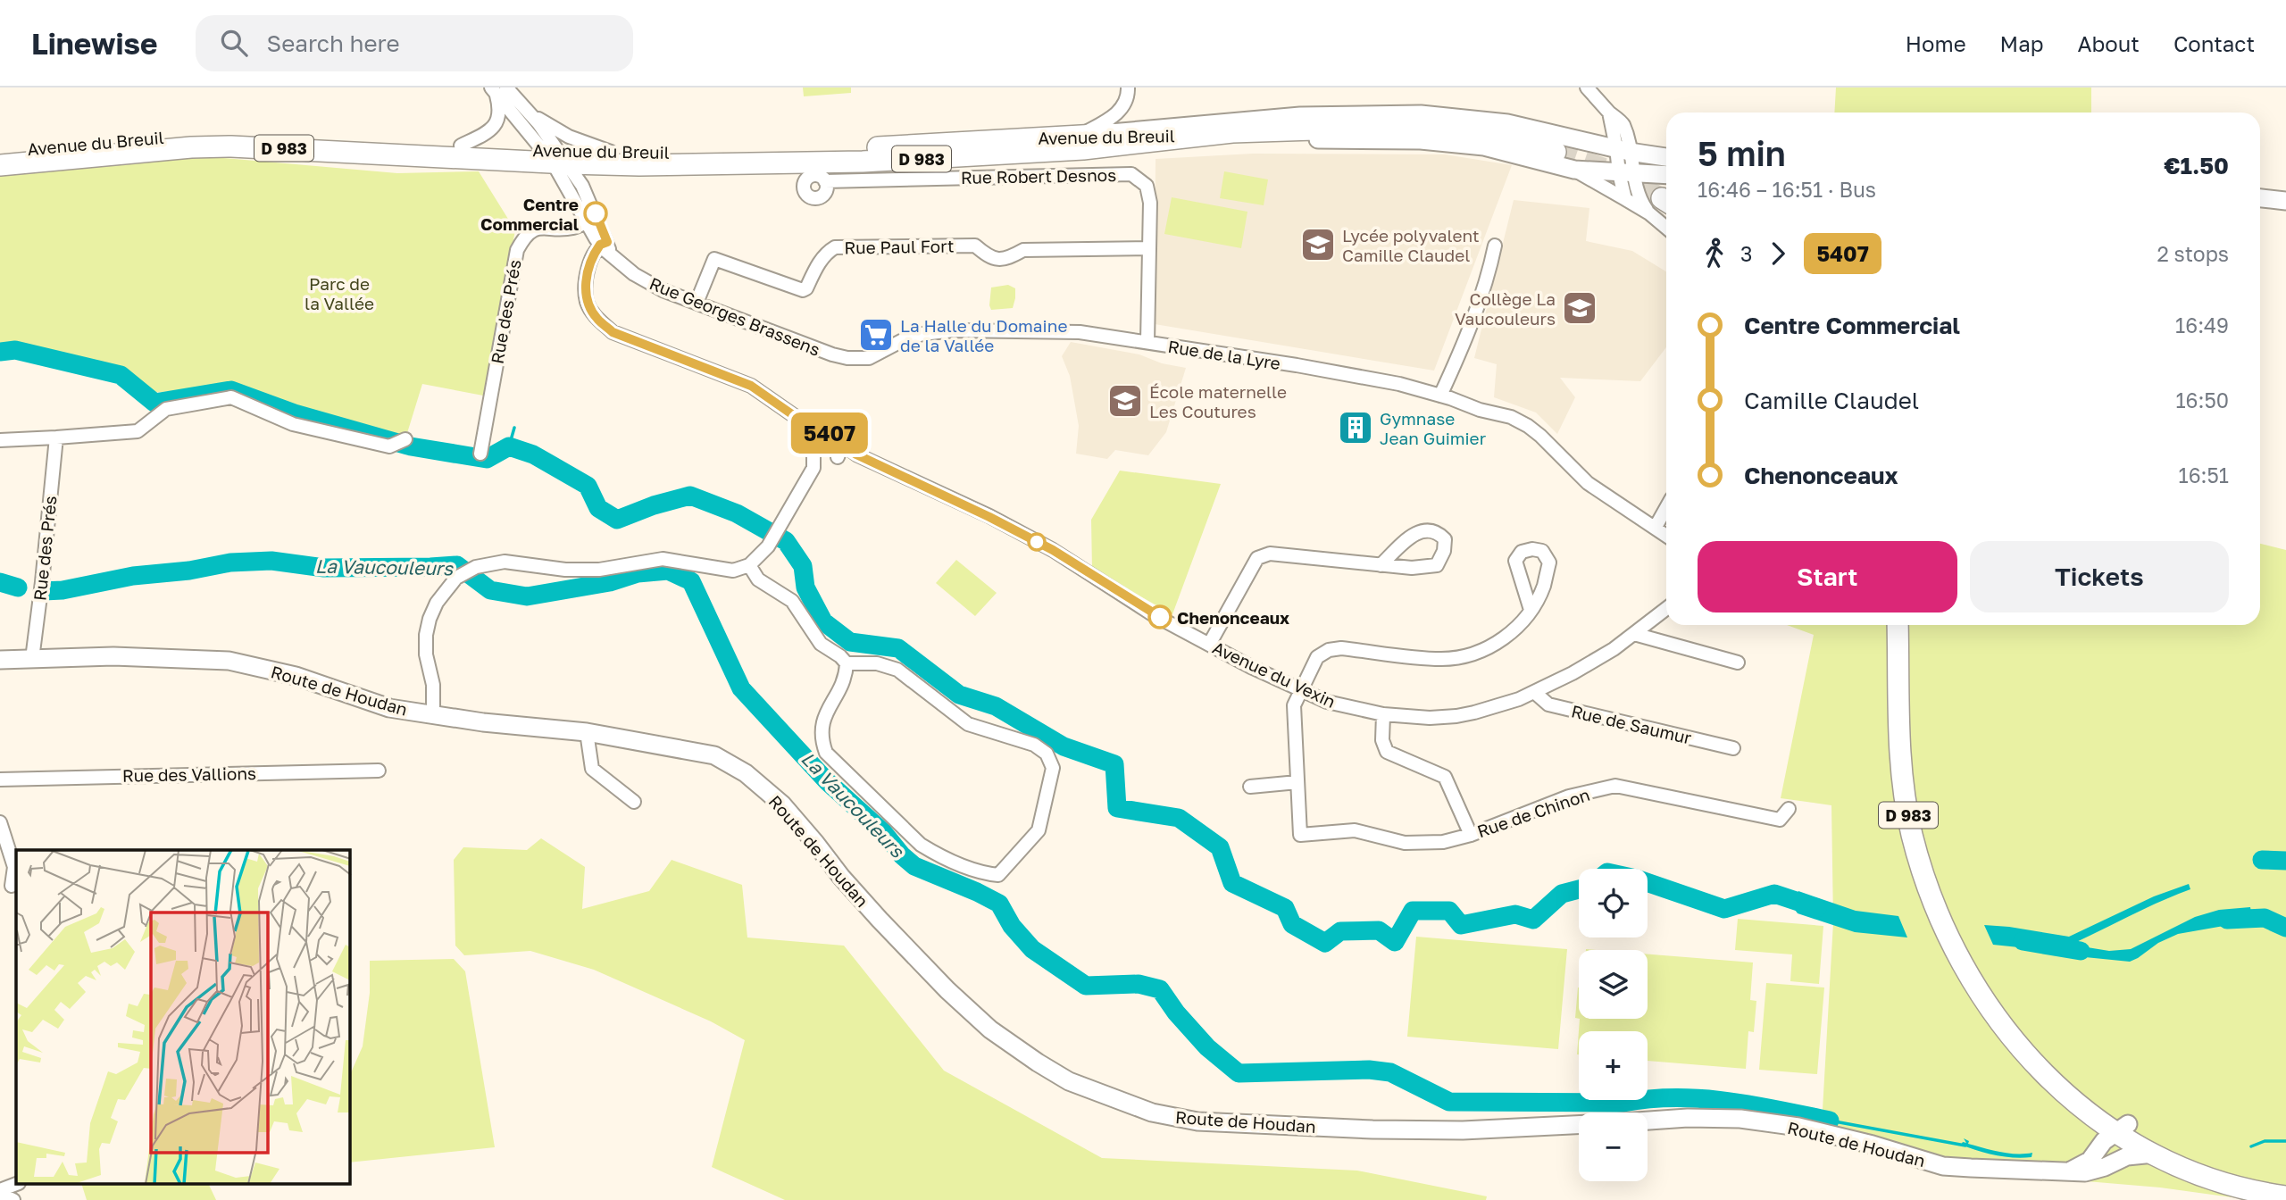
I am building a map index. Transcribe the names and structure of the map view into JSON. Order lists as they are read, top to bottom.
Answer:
{
  "streets": {
    "main road": ["Avenue du Breuil", "D 983"],
    "street": [
      "Rue Robert Desnos",
      "Rue Paul Fort",
      "Rue des Prés",
      "Rue Georges Brassens",
      "Rue de la Lyre",
      "Avenue du Vexin",
      "Route de Houdan",
      "Rue de Saumur",
      "Rue des Vallions",
      "Rue de Chinon"
    ]
  },
  "crossings": [
    ["Avenue du Breuil", "D 983"],
    ["D 983", "Route de Houdan"],
    ["Rue Robert Desnos", "Rue Paul Fort"],
    ["Rue Robert Desnos", "Rue de la Lyre"],
    ["Rue Paul Fort", "Rue Georges Brassens"],
    ["Rue des Prés", "Route de Houdan"],
    ["Rue Georges Brassens", "Rue de la Lyre"],
    ["Avenue du Vexin", "Rue de Saumur"],
    ["Avenue du Vexin", "Rue de Chinon"]
  ],
  "water": ["La Vaucouleurs"],
  "parks": ["Parc de la Vallée"],
  "places": {
    "other": ["Centre Commercial", "Chenonceaux"],
    "school or university": ["Lycée polyvalent Camille Claudel", "Collège La Vaucouleurs", "École maternelle Les Coutures"],
    "supermarket": ["La Halle du Domaine de la Vallée"],
    "building": ["Gymnase Jean Guimier"]
  },
  "lines": ["bus line 5407"],
  "page": {
    "header": "Linewise",
    "search": "Search here",
    "nav": [
      "Home",
      "Map",
      "About",
      "Contact"
    ],
    "on_map": "5407",
    "heading": ["5 min", "16:46 – 16:51 · Bus", "€1.50"],
    "legs": ["3", "5407", "2 stops"],
    "list": [
      {
        "name": "Centre Commercial",
        "value": "16:49"
      },
      {
        "name": "Camille Claudel",
        "value": "16:50"
      },
      {
        "name": "Chenonceaux",
        "value": "16:51"
      }
    ],
    "buttons": ["Start", "Tickets"],
    "map_buttons": ["+", "−"]
  }
}
